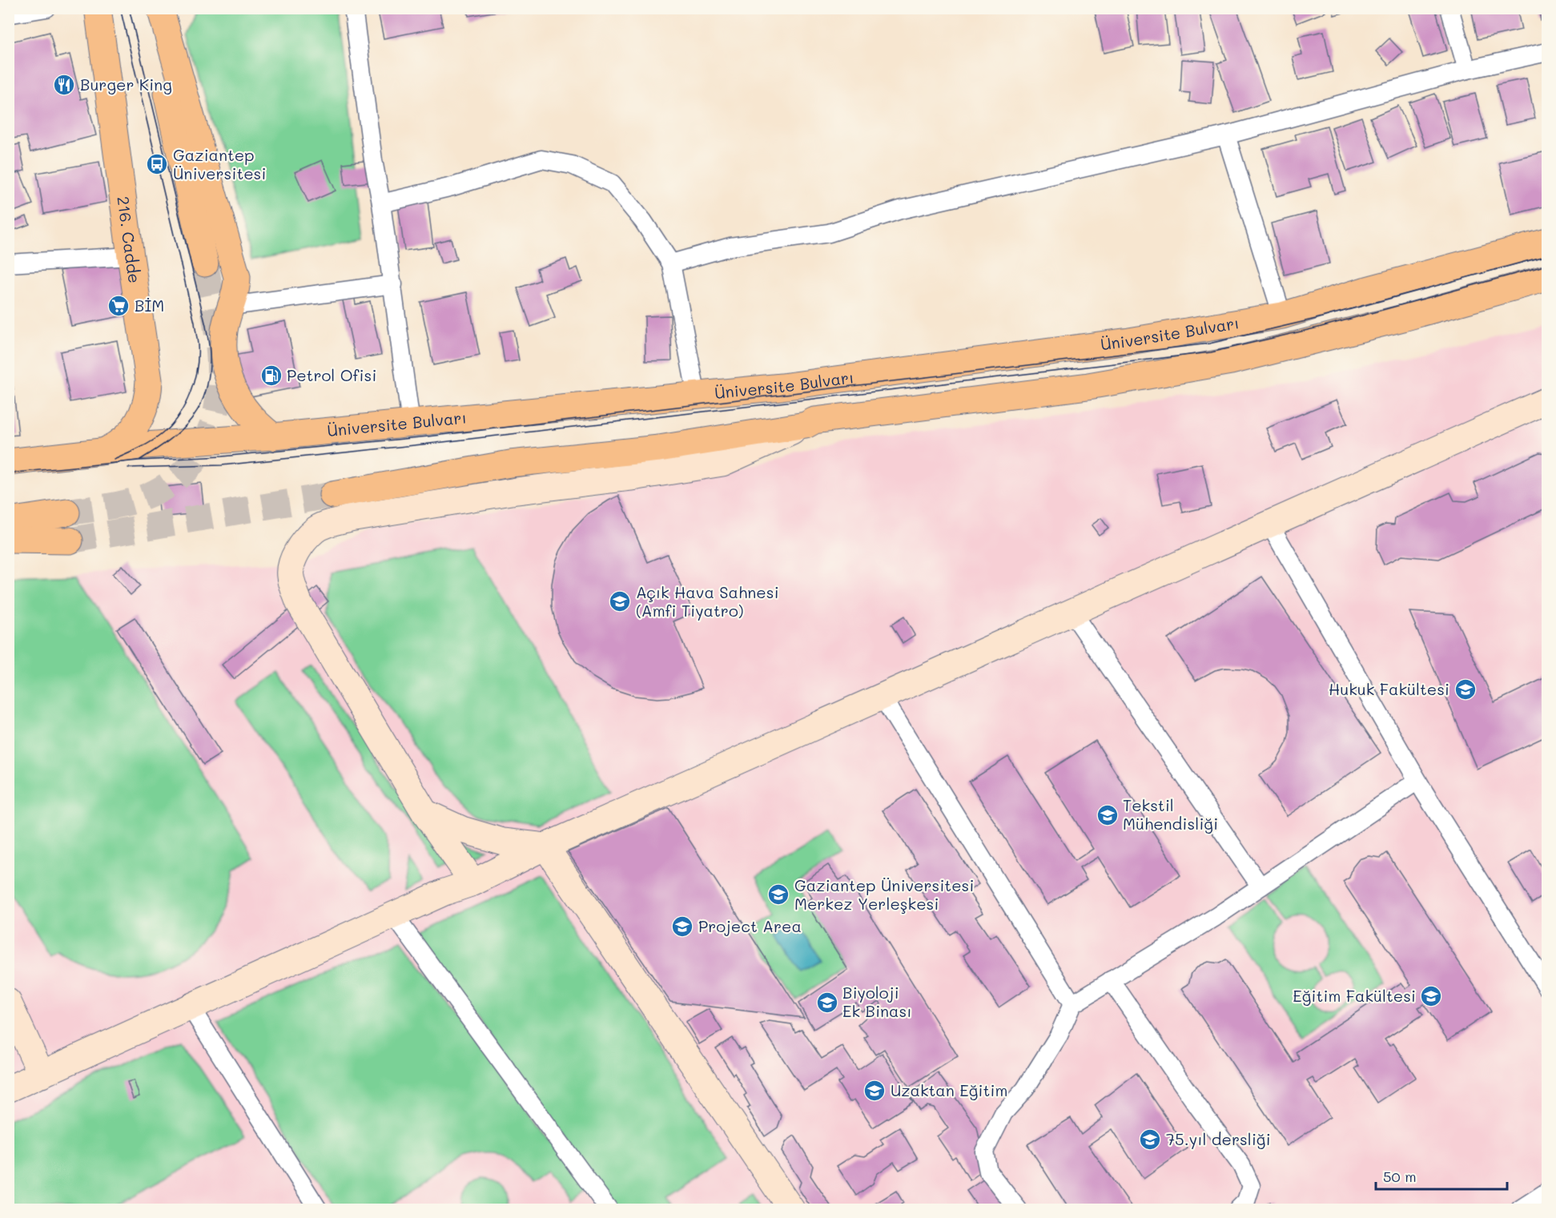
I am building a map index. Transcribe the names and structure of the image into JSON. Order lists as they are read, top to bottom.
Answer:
{
  "streets": {
    "main road": ["216. Cadde", "Üniversite Bulvarı"]
  },
  "crossings": [
    ["216. Cadde", "Üniversite Bulvarı"]
  ],
  "places": {
    "restaurant": ["Burger King"],
    "bus stop": ["Gaziantep Üniversitesi"],
    "supermarket": ["BİM"],
    "fuel station": ["Petrol Ofisi"],
    "school or university": [
      "Açık Hava Sahnesi (Amfi Tiyatro)",
      "Hukuk Fakültesi",
      "Tekstil Mühendisliği",
      "Gaziantep Üniversitesi Merkez Yerleşkesi",
      "Project Area",
      "Eğitim Fakültesi",
      "Biyoloji Ek Binası",
      "Uzaktan Eğitim",
      "75.yıl dersliği"
    ]
  },
  "scale_bar": "50 m"
}
